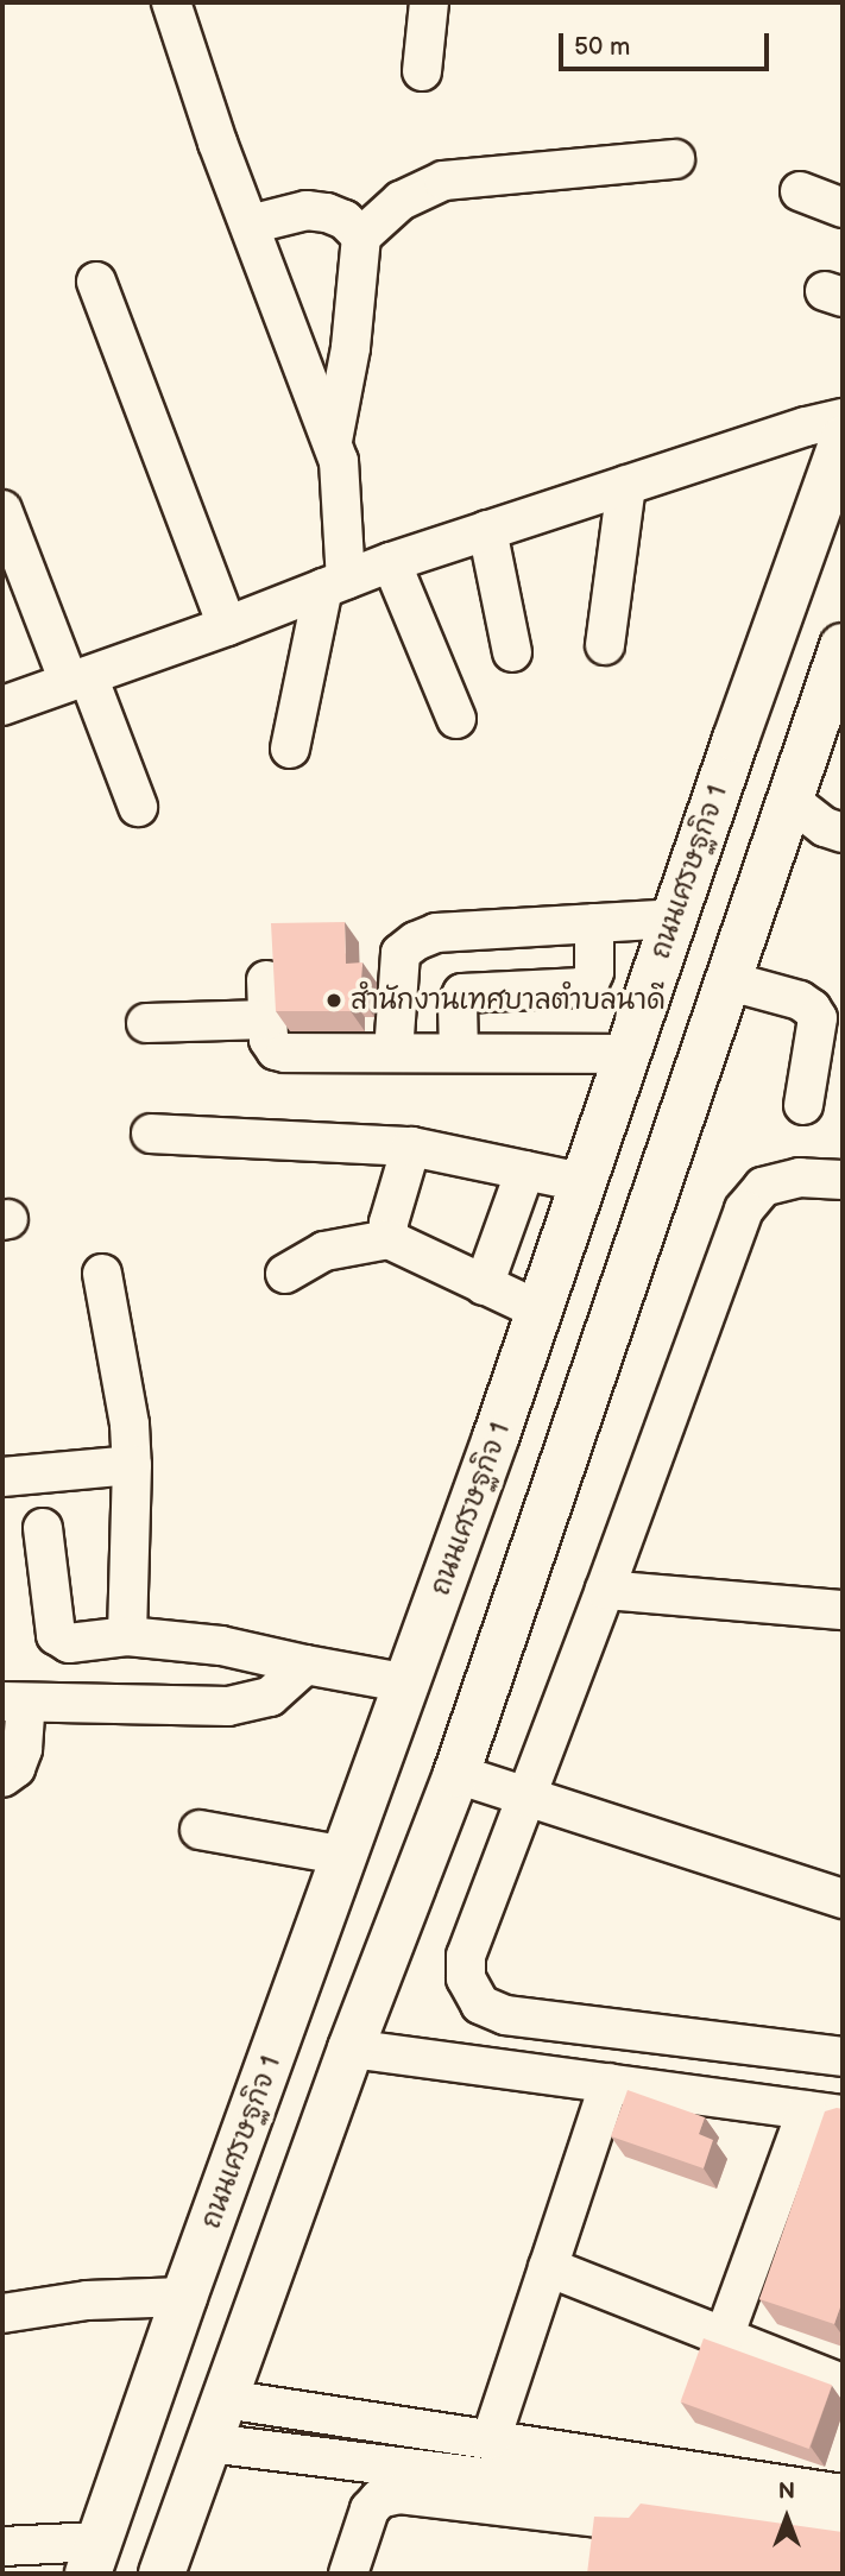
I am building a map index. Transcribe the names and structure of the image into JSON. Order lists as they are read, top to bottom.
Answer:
{
  "streets": {
    "main road": ["ถนนเศรษฐกิจ 1"]
  },
  "places": ["สำนักงานเทศบาลตำบลนาดี"],
  "scale_bar": "50 m",
  "north": "top"
}
